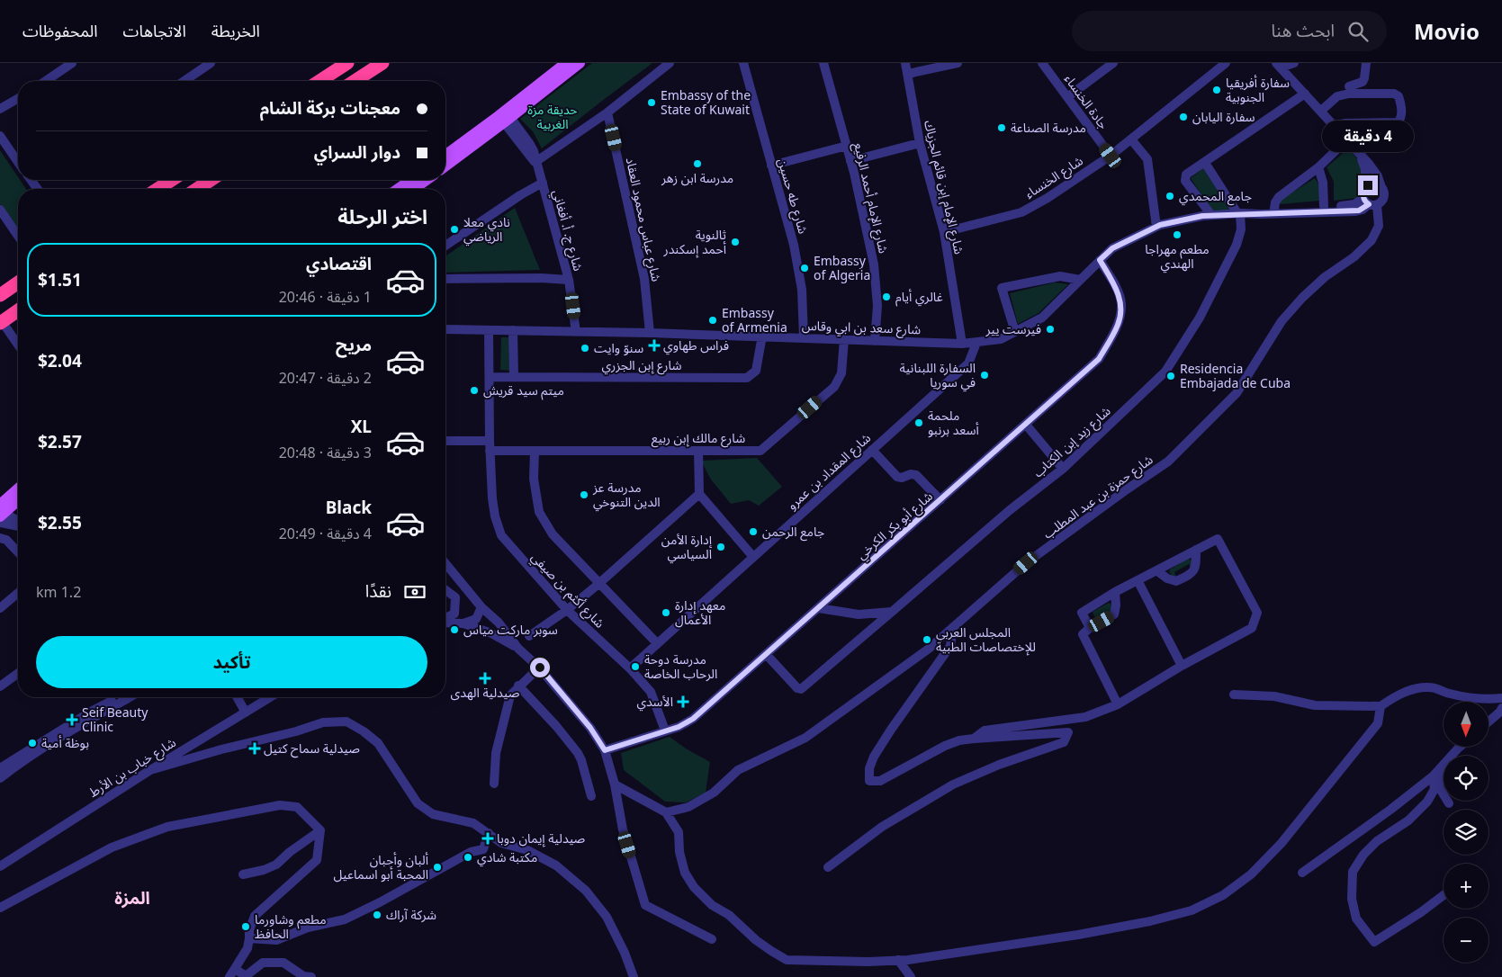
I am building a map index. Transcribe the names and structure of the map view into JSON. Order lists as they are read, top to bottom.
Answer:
{
  "streets": {
    "street": [
      "جادة الخنساء",
      "شارع الخنساء",
      "شارع الإمام إبن قائم الجزياك",
      "شارع طه حسين",
      "شارع الإمام أحمد الرفيع",
      "شارع عباس محمود العقاد",
      "شارع ج. أ. أفغاني",
      "شارع سعد بن ابي وقاس",
      "شارع إبن الجزري",
      "شارع مالك إبن ربيع",
      "شارع زيد إبن الكتاب",
      "شارع المقداد بن عمرو",
      "شارع حمزة بن عبد المطلب",
      "شارع أبو بكر الكرخي",
      "شارع أكثم بن صيفي",
      "شارع خباب بن الأرط"
    ]
  },
  "crossings": [
    ["جادة الخنساء", "شارع الخنساء"],
    ["شارع الخنساء", "شارع الإمام إبن قائم الجزياك"],
    ["شارع الإمام إبن قائم الجزياك", "شارع سعد بن ابي وقاس"],
    ["شارع طه حسين", "شارع سعد بن ابي وقاس"],
    ["شارع الإمام أحمد الرفيع", "شارع سعد بن ابي وقاس"],
    ["شارع عباس محمود العقاد", "شارع سعد بن ابي وقاس"],
    ["شارع ج. أ. أفغاني", "شارع سعد بن ابي وقاس"],
    ["شارع سعد بن ابي وقاس", "شارع إبن الجزري"],
    ["شارع سعد بن ابي وقاس", "شارع مالك إبن ربيع"],
    ["شارع سعد بن ابي وقاس", "شارع زيد إبن الكتاب"],
    ["شارع سعد بن ابي وقاس", "شارع المقداد بن عمرو"],
    ["شارع سعد بن ابي وقاس", "شارع حمزة بن عبد المطلب"],
    ["شارع سعد بن ابي وقاس", "شارع أبو بكر الكرخي"],
    ["شارع سعد بن ابي وقاس", "شارع أكثم بن صيفي"],
    ["شارع إبن الجزري", "شارع أكثم بن صيفي"],
    ["شارع مالك إبن ربيع", "شارع أكثم بن صيفي"],
    ["شارع زيد إبن الكتاب", "شارع أبو بكر الكرخي"],
    ["شارع المقداد بن عمرو", "شارع أكثم بن صيفي"],
    ["شارع أبو بكر الكرخي", "شارع أكثم بن صيفي"]
  ],
  "districts": ["المزة"],
  "parks": ["حديقة مزة الغربية"],
  "places": {
    "other": [
      "سفارة أفريقيا الجنوبية",
      "Embassy of the State of Kuwait",
      "سفارة اليابان",
      "مدرسة الصناعة",
      "مدرسة ابن زهر",
      "جامع المحمدي",
      "نادي معلا الرياضي",
      "مطعم مهراجا الهندي",
      "ثالنوية أحمد إسكندر",
      "Embassy of Algeria",
      "غالري أيام",
      "Embassy of Armenia",
      "فيرست يير",
      "سنوّ وايت",
      "السفارة اللبنانية في سوريا",
      "Residencia Embajada de Cuba",
      "ميتم سيد قريش",
      "ملحمة أسعد برنبو",
      "مدرسة عز الدين التنوخي",
      "جامع الرحمن",
      "إدارة الأمن السياسي",
      "معهد إدارة الأعمال",
      "سوبر ماركت مياس",
      "المجلس العربي للإختصاصات الطبية",
      "مدرسة دوحة الرحاب الخاصة",
      "بوظة أمية",
      "مكتبة شادي",
      "ألبان وأجبان المحبة أبو اسماعيل",
      "شركة آراك",
      "مطعم وشاورما الحافظ"
    ],
    "health": [
      "فراس طهاوي",
      "صيدلية الهدى",
      "الأسدي",
      "Seif Beauty Clinic",
      "صيدلية سماح كتيل",
      "صيدلية إيمان دوبا"
    ]
  },
  "north": "bottom",
  "page": {
    "header": "Movio",
    "search": "ابحث هنا",
    "nav": ["الخريطة", "الاتجاهات", "المحفوظات"],
    "banner": ["معجنات بركة الشام", "دوار السراي"],
    "bubble": "4 دقيقة",
    "heading": "اختر الرحلة",
    "list": [
      {
        "name": "اقتصادي",
        "note": "1 دقيقة · 20:46",
        "value": "$1.51"
      },
      {
        "name": "مريح",
        "note": "2 دقيقة · 20:47",
        "value": "$2.04"
      },
      {
        "name": "XL",
        "note": "3 دقيقة · 20:48",
        "value": "$2.57"
      },
      {
        "name": "Black",
        "note": "4 دقيقة · 20:49",
        "value": "$2.55"
      }
    ],
    "pay": ["نقدًا", "1.2 km"],
    "buttons": "تأكيد",
    "map_buttons": ["+", "−"]
  }
}
